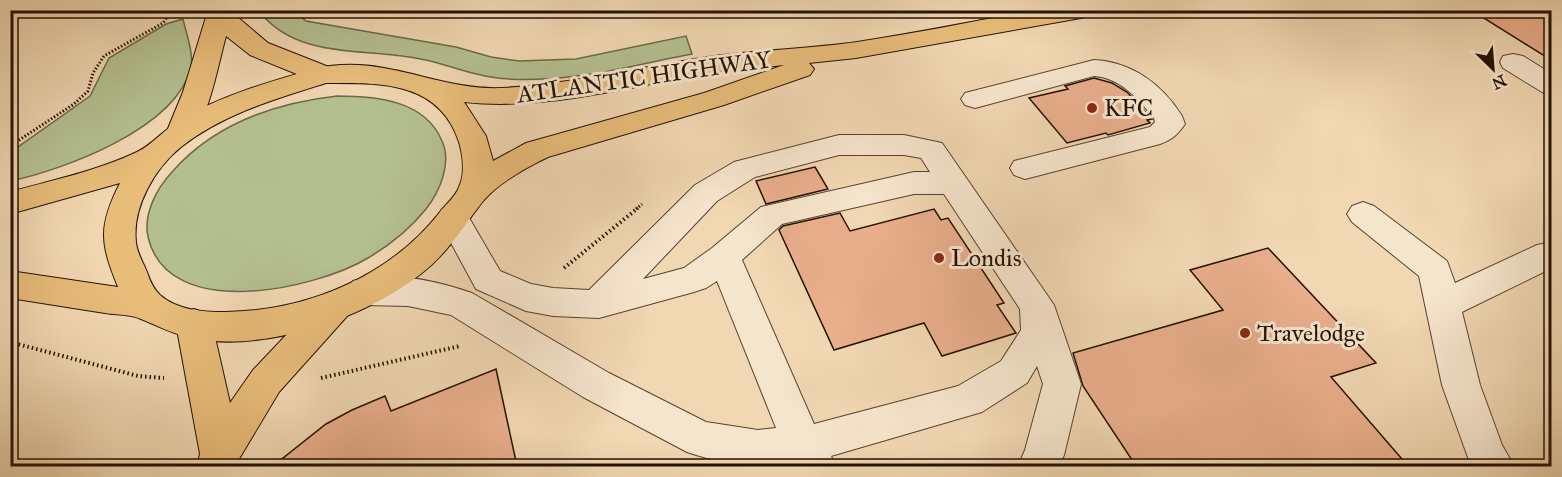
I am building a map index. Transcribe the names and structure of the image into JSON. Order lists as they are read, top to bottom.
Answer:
{
  "streets": {
    "main road": ["ATLANTIC HIGHWAY"]
  },
  "places": ["KFC", "Londis", "Travelodge"],
  "north": "bottom right"
}
